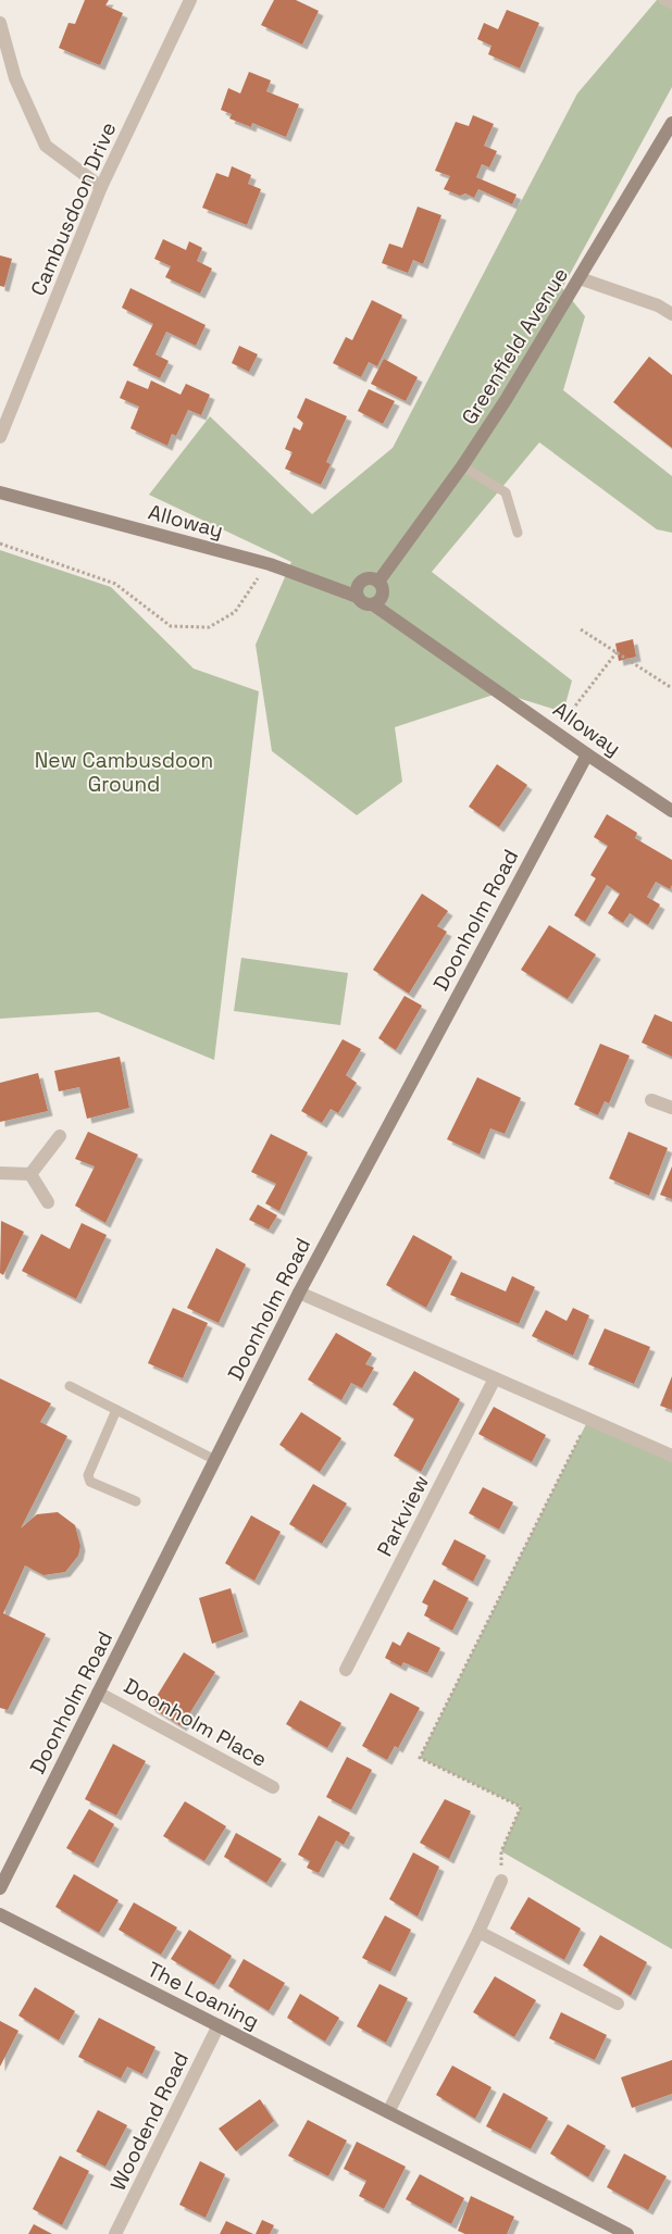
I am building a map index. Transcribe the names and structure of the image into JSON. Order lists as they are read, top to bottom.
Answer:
{
  "streets": {
    "street": [
      "Cambusdoon Drive",
      "Greenfield Avenue",
      "Alloway",
      "Doonholm Road",
      "Parkview",
      "Doonholm Place",
      "The Loaning",
      "Woodend Road"
    ]
  },
  "crossings": [
    ["Greenfield Avenue", "Alloway"],
    ["Alloway", "Doonholm Road"],
    ["Doonholm Road", "Doonholm Place"],
    ["The Loaning", "Woodend Road"]
  ],
  "parks": ["New Cambusdoon Ground"]
}
